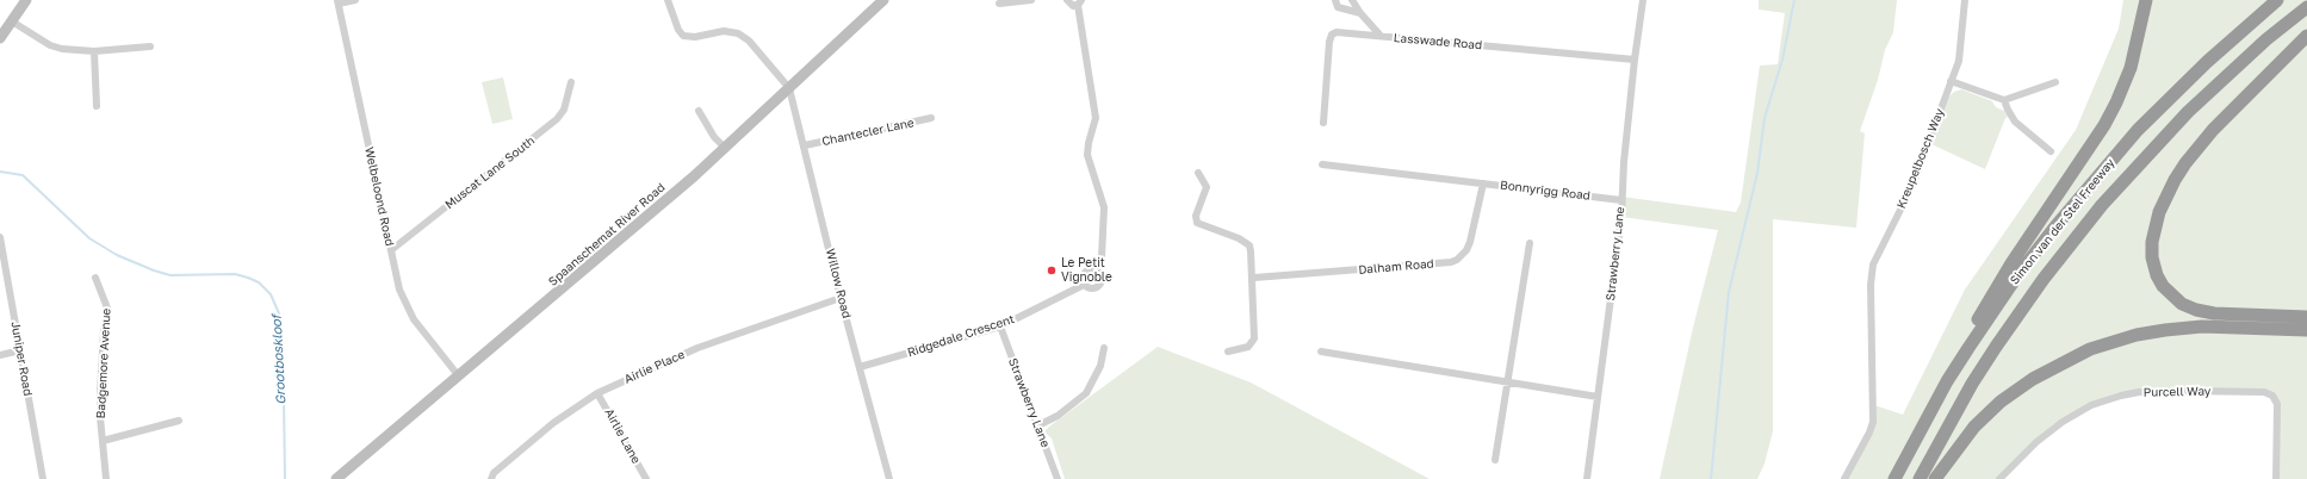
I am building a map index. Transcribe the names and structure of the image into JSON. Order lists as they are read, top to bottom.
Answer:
{
  "streets": {
    "highway": ["Simon van der Stel Freeway"],
    "main road": ["Spaanschemat River Road"],
    "street": [
      "Lasswade Road",
      "Chantecler Lane",
      "Kreupelbosch Way",
      "Muscat Lane South",
      "Bonnyrigg Road",
      "Welbeloond Road",
      "Strawberry Lane",
      "Dalham Road",
      "Willow Road",
      "Ridgedale Crescent",
      "Juniper Road",
      "Badgemore Avenue",
      "Airlie Place",
      "Purcell Way",
      "Airlie Lane"
    ]
  },
  "crossings": [
    ["Lasswade Road", "Strawberry Lane"],
    ["Chantecler Lane", "Willow Road"],
    ["Muscat Lane South", "Welbeloond Road"],
    ["Bonnyrigg Road", "Strawberry Lane"],
    ["Bonnyrigg Road", "Dalham Road"],
    ["Welbeloond Road", "Spaanschemat River Road"],
    ["Spaanschemat River Road", "Willow Road"],
    ["Strawberry Lane", "Ridgedale Crescent"],
    ["Willow Road", "Ridgedale Crescent"],
    ["Willow Road", "Airlie Place"],
    ["Airlie Place", "Airlie Lane"]
  ],
  "water": ["Grootboskloof"],
  "places": ["Le Petit Vignoble"]
}
